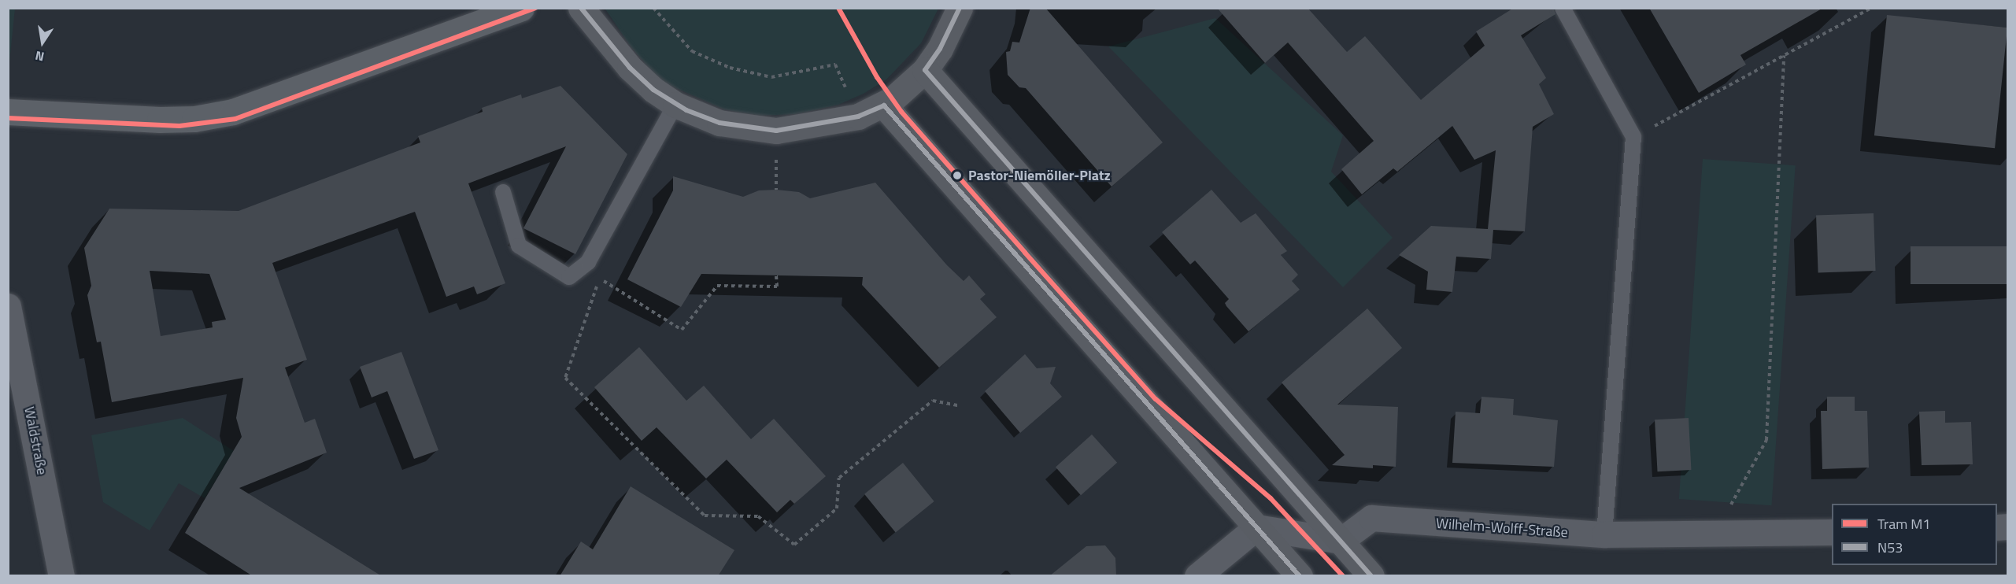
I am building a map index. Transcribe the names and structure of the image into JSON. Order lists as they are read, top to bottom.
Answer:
{
  "streets": {
    "street": ["Waldstraße", "Wilhelm-Wolff-Straße"]
  },
  "places": ["Pastor-Niemöller-Platz"],
  "lines": ["tram line M1", "transit line N53"],
  "legend": ["Tram M1", "N53"],
  "north": "bottom"
}
